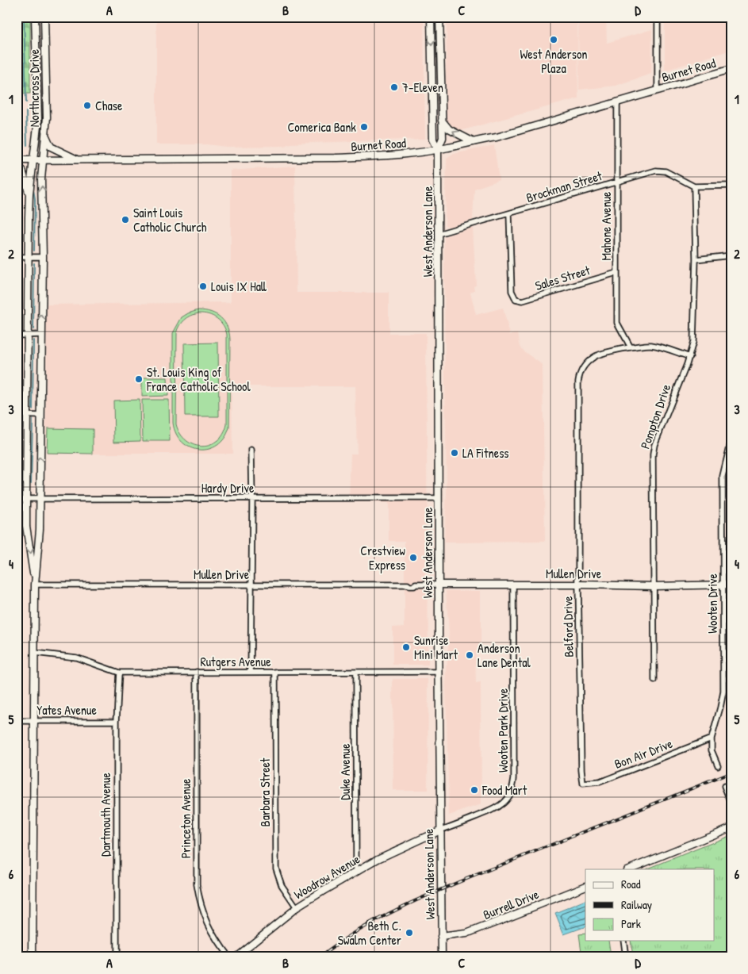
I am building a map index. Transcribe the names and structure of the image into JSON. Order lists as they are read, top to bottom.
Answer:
{
  "streets": {
    "street": [
      "Burnet Road",
      "Northcross Drive",
      "Brockman Street",
      "Mahone Avenue",
      "West Anderson Lane",
      "Sales Street",
      "Pompton Drive",
      "Hardy Drive",
      "Mullen Drive",
      "Wooten Drive",
      "Belford Drive",
      "Rutgers Avenue",
      "Yates Avenue",
      "Wooten Park Drive",
      "Bon Air Drive",
      "Duke Avenue",
      "Barbara Street",
      "Dartmouth Avenue",
      "Princeton Avenue",
      "Woodrow Avenue",
      "Burrell Drive"
    ]
  },
  "crossings": [
    ["Burnet Road", "Northcross Drive"],
    ["Burnet Road", "Mahone Avenue"],
    ["Burnet Road", "West Anderson Lane"],
    ["Northcross Drive", "Hardy Drive"],
    ["Northcross Drive", "Mullen Drive"],
    ["Brockman Street", "Mahone Avenue"],
    ["Brockman Street", "West Anderson Lane"],
    ["Brockman Street", "Sales Street"],
    ["Brockman Street", "Pompton Drive"],
    ["Mahone Avenue", "Sales Street"],
    ["Mahone Avenue", "Belford Drive"],
    ["West Anderson Lane", "Hardy Drive"],
    ["West Anderson Lane", "Mullen Drive"],
    ["West Anderson Lane", "Rutgers Avenue"],
    ["West Anderson Lane", "Wooten Park Drive"],
    ["West Anderson Lane", "Woodrow Avenue"],
    ["West Anderson Lane", "Burrell Drive"],
    ["Pompton Drive", "Mullen Drive"],
    ["Mullen Drive", "Wooten Drive"],
    ["Mullen Drive", "Belford Drive"],
    ["Mullen Drive", "Wooten Park Drive"],
    ["Wooten Drive", "Bon Air Drive"],
    ["Belford Drive", "Bon Air Drive"],
    ["Rutgers Avenue", "Duke Avenue"],
    ["Rutgers Avenue", "Barbara Street"],
    ["Rutgers Avenue", "Dartmouth Avenue"],
    ["Rutgers Avenue", "Princeton Avenue"],
    ["Yates Avenue", "Dartmouth Avenue"],
    ["Wooten Park Drive", "Woodrow Avenue"],
    ["Duke Avenue", "Woodrow Avenue"],
    ["Barbara Street", "Woodrow Avenue"]
  ],
  "places": [
    "West Anderson Plaza",
    "7-Eleven",
    "Chase",
    "Comerica Bank",
    "Saint Louis Catholic Church",
    "Louis IX Hall",
    "St. Louis King of France Catholic School",
    "LA Fitness",
    "Crestview Express",
    "Sunrise Mini Mart",
    "Anderson Lane Dental",
    "Food Mart",
    "Beth C. Swalm Center"
  ],
  "legend": ["Road", "Railway", "Park"],
  "grid": {
    "columns": [
      "A",
      "B",
      "C",
      "D"
    ],
    "rows": [
      "1",
      "2",
      "3",
      "4",
      "5",
      "6"
    ]
  }
}
